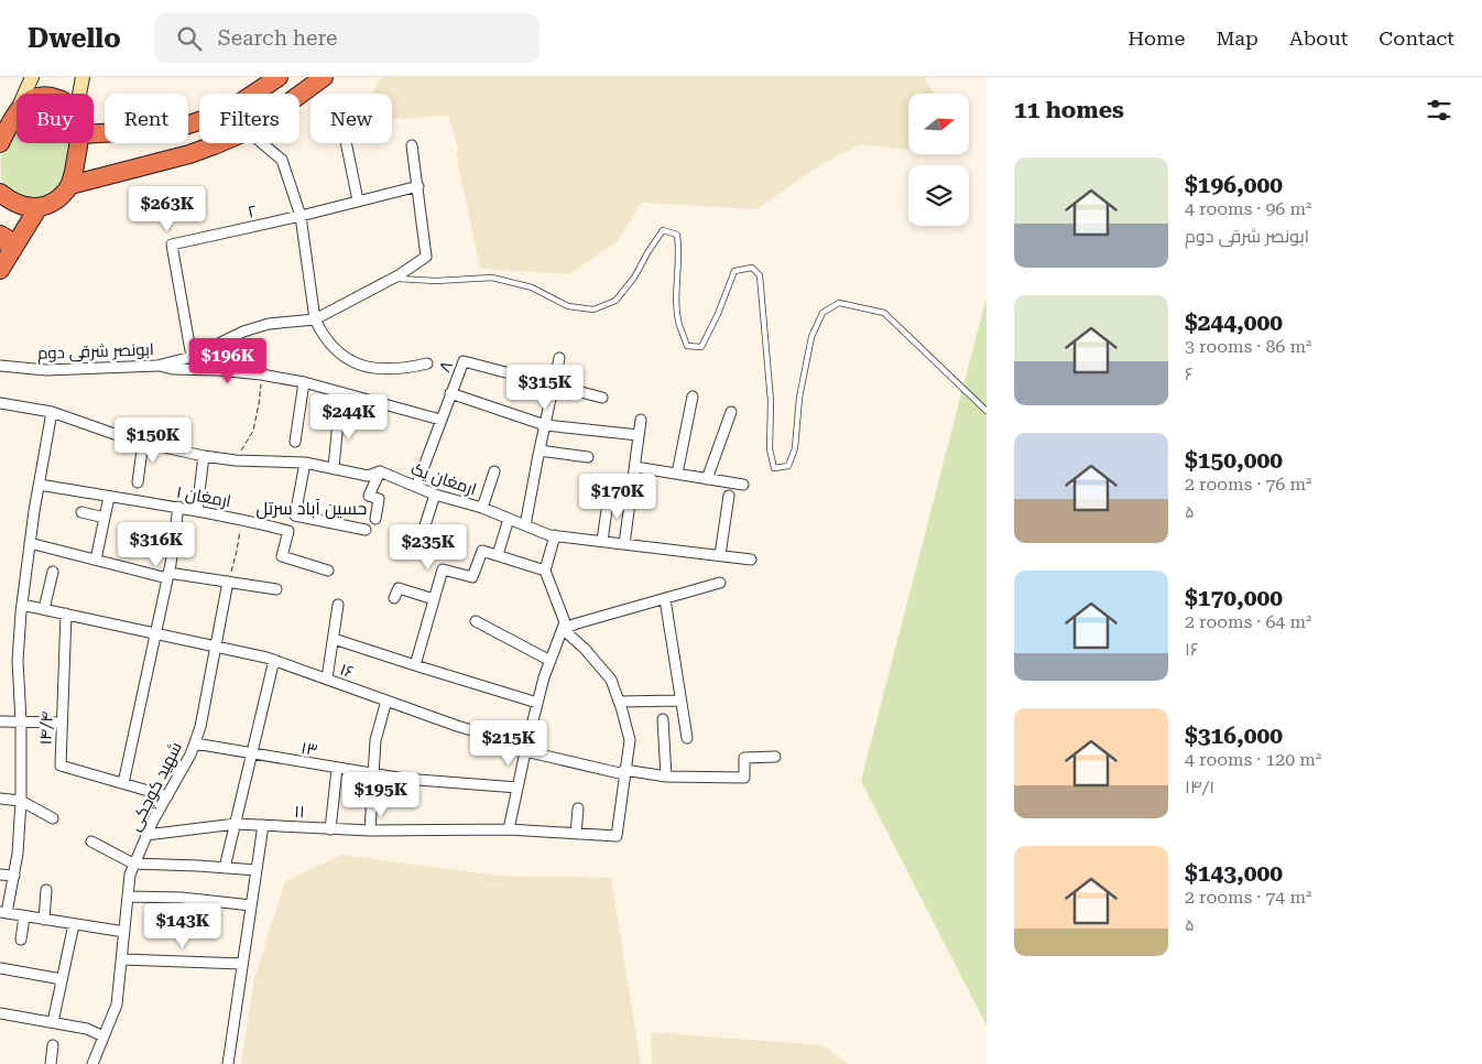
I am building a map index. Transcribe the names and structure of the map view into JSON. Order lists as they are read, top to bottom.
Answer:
{
  "streets": {
    "street": [
      "۲",
      "ابونصر شرقی دوم",
      "۸",
      "ارمغان یک",
      "ارمغان ۱",
      "۱۶",
      "۱۴/۴",
      "۱۳",
      "شهید کوچکی",
      "۱۱"
    ]
  },
  "crossings": [
    ["۲", "ابونصر شرقی دوم"],
    ["۸", "ارمغان یک"],
    ["۱۶", "۱۴/۴"],
    ["۱۶", "شهید کوچکی"],
    ["۱۶", "۱۱"],
    ["۱۴/۴", "شهید کوچکی"],
    ["۱۳", "شهید کوچکی"],
    ["شهید کوچکی", "۱۱"]
  ],
  "districts": ["حسین آباد سرتل"],
  "north": "right",
  "page": {
    "header": "Dwello",
    "search": "Search here",
    "nav": [
      "Home",
      "Map",
      "About",
      "Contact"
    ],
    "heading": "11 homes",
    "chip": [
      "Buy",
      "Rent",
      "Filters",
      "New"
    ],
    "list": [
      {
        "name": "$196,000",
        "note": "4 rooms · 96 m² · ابونصر شرقی دوم"
      },
      {
        "name": "$244,000",
        "note": "3 rooms · 86 m² · ۶"
      },
      {
        "name": "$150,000",
        "note": "2 rooms · 76 m² · ۵"
      },
      {
        "name": "$170,000",
        "note": "2 rooms · 64 m² · ۱۶"
      },
      {
        "name": "$316,000",
        "note": "4 rooms · 120 m² · ۱۴/۱"
      },
      {
        "name": "$143,000",
        "note": "2 rooms · 74 m² · ۵"
      }
    ],
    "price": [
      "$263K",
      "$196K",
      "$315K",
      "$244K",
      "$150K",
      "$170K",
      "$316K",
      "$235K",
      "$215K",
      "$195K",
      "$143K"
    ]
  }
}
